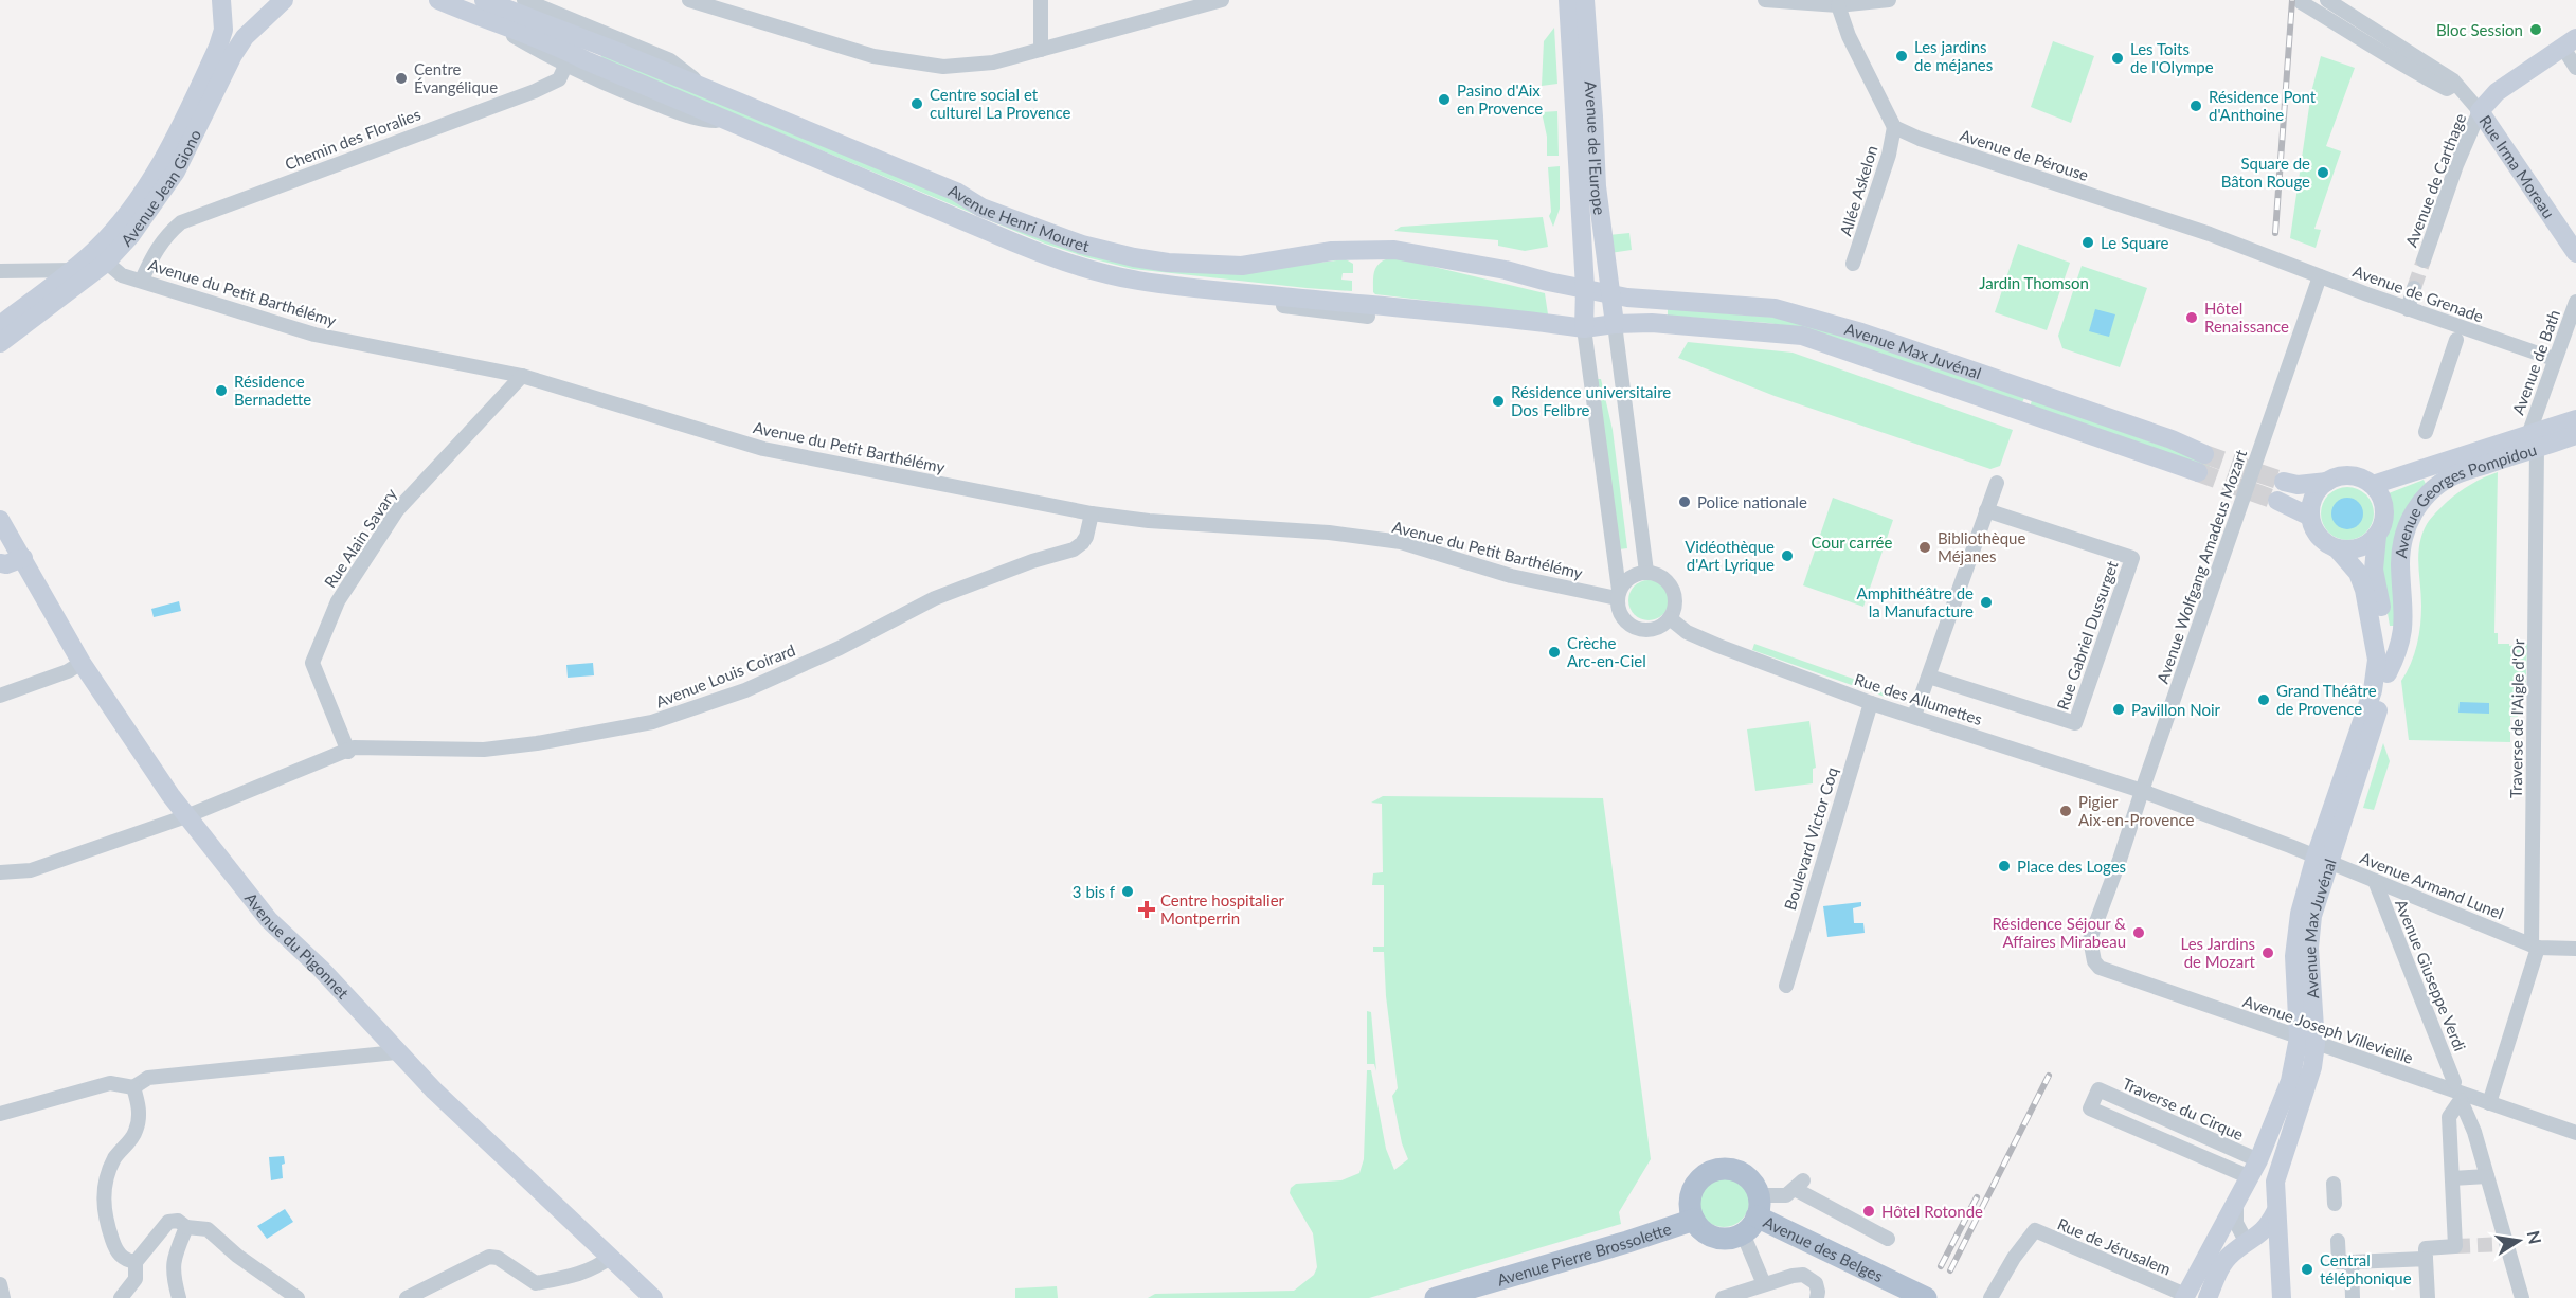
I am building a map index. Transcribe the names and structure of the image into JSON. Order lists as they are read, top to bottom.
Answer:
{
  "streets": {
    "main road": [
      "Avenue de l'Europe",
      "Rue Irma Moreau",
      "Avenue Jean Giono",
      "Avenue Henri Mouret",
      "Avenue Max Juvénal",
      "Avenue Georges Pompidou",
      "Avenue du Pigonnet",
      "Avenue des Belges",
      "Avenue Pierre Brossolette"
    ],
    "street": [
      "Chemin des Floralies",
      "Avenue de Pérouse",
      "Avenue de Carthage",
      "Allée Askelon",
      "Avenue du Petit Barthélémy",
      "Avenue de Grenade",
      "Avenue de Bath",
      "Rue Alain Savary",
      "Avenue Wolfgang Amadeus Mozart",
      "Rue Gabriel Dussurget",
      "Avenue Louis Coirard",
      "Rue des Allumettes",
      "Traverse de l'Aigle d'Or",
      "Boulevard Victor Coq",
      "Avenue Armand Lunel",
      "Avenue Giuseppe Verdi",
      "Avenue Joseph Villevieille",
      "Traverse du Cirque",
      "Rue de Jérusalem"
    ]
  },
  "crossings": [
    ["Chemin des Floralies", "Avenue Henri Mouret"],
    ["Chemin des Floralies", "Avenue du Petit Barthélémy"],
    ["Avenue de l'Europe", "Avenue Henri Mouret"],
    ["Avenue de l'Europe", "Avenue Max Juvénal"],
    ["Avenue de Pérouse", "Allée Askelon"],
    ["Avenue de Pérouse", "Avenue de Grenade"],
    ["Rue Irma Moreau", "Avenue de Carthage"],
    ["Avenue Jean Giono", "Avenue du Petit Barthélémy"],
    ["Avenue Henri Mouret", "Avenue Max Juvénal"],
    ["Avenue du Petit Barthélémy", "Rue Alain Savary"],
    ["Avenue du Petit Barthélémy", "Avenue Louis Coirard"],
    ["Avenue du Petit Barthélémy", "Rue des Allumettes"],
    ["Avenue de Grenade", "Avenue de Bath"],
    ["Avenue de Grenade", "Avenue Wolfgang Amadeus Mozart"],
    ["Avenue Max Juvénal", "Avenue Georges Pompidou"],
    ["Avenue Max Juvénal", "Avenue Armand Lunel"],
    ["Avenue Max Juvénal", "Avenue Joseph Villevieille"],
    ["Avenue Max Juvénal", "Traverse du Cirque"],
    ["Avenue Max Juvénal", "Rue de Jérusalem"],
    ["Avenue de Bath", "Avenue Georges Pompidou"],
    ["Avenue de Bath", "Traverse de l'Aigle d'Or"],
    ["Avenue Georges Pompidou", "Traverse de l'Aigle d'Or"],
    ["Rue Alain Savary", "Avenue Louis Coirard"],
    ["Avenue Wolfgang Amadeus Mozart", "Rue des Allumettes"],
    ["Avenue Wolfgang Amadeus Mozart", "Avenue Armand Lunel"],
    ["Avenue Wolfgang Amadeus Mozart", "Avenue Joseph Villevieille"],
    ["Avenue Louis Coirard", "Avenue du Pigonnet"],
    ["Rue des Allumettes", "Boulevard Victor Coq"],
    ["Rue des Allumettes", "Avenue Armand Lunel"],
    ["Traverse de l'Aigle d'Or", "Avenue Armand Lunel"],
    ["Traverse de l'Aigle d'Or", "Avenue Joseph Villevieille"],
    ["Avenue Armand Lunel", "Avenue Giuseppe Verdi"],
    ["Avenue des Belges", "Avenue Pierre Brossolette"]
  ],
  "parks": ["Jardin Thomson", "Cour carrée"],
  "places": {
    "other": [
      "Bloc Session",
      "Les jardins de méjanes",
      "Les Toits de l'Olympe",
      "Centre Évangélique",
      "Pasino d'Aix en Provence",
      "Centre social et culturel La Provence",
      "Résidence Pont d'Anthoine",
      "Square de Bâton Rouge",
      "Le Square",
      "Hôtel Renaissance",
      "Résidence Bernadette",
      "Résidence universitaire Dos Felibre",
      "Police nationale",
      "Bibliothèque Méjanes",
      "Vidéothèque d'Art Lyrique",
      "Amphithéâtre de la Manufacture",
      "Crèche Arc-en-Ciel",
      "Grand Théâtre de Provence",
      "Pavillon Noir",
      "Pigier Aix-en-Provence",
      "Place des Loges",
      "3 bis f",
      "Résidence Séjour & Affaires Mirabeau",
      "Les Jardins de Mozart",
      "Hôtel Rotonde",
      "Central téléphonique"
    ],
    "health": ["Centre hospitalier Montperrin"]
  },
  "north": "right"
}
